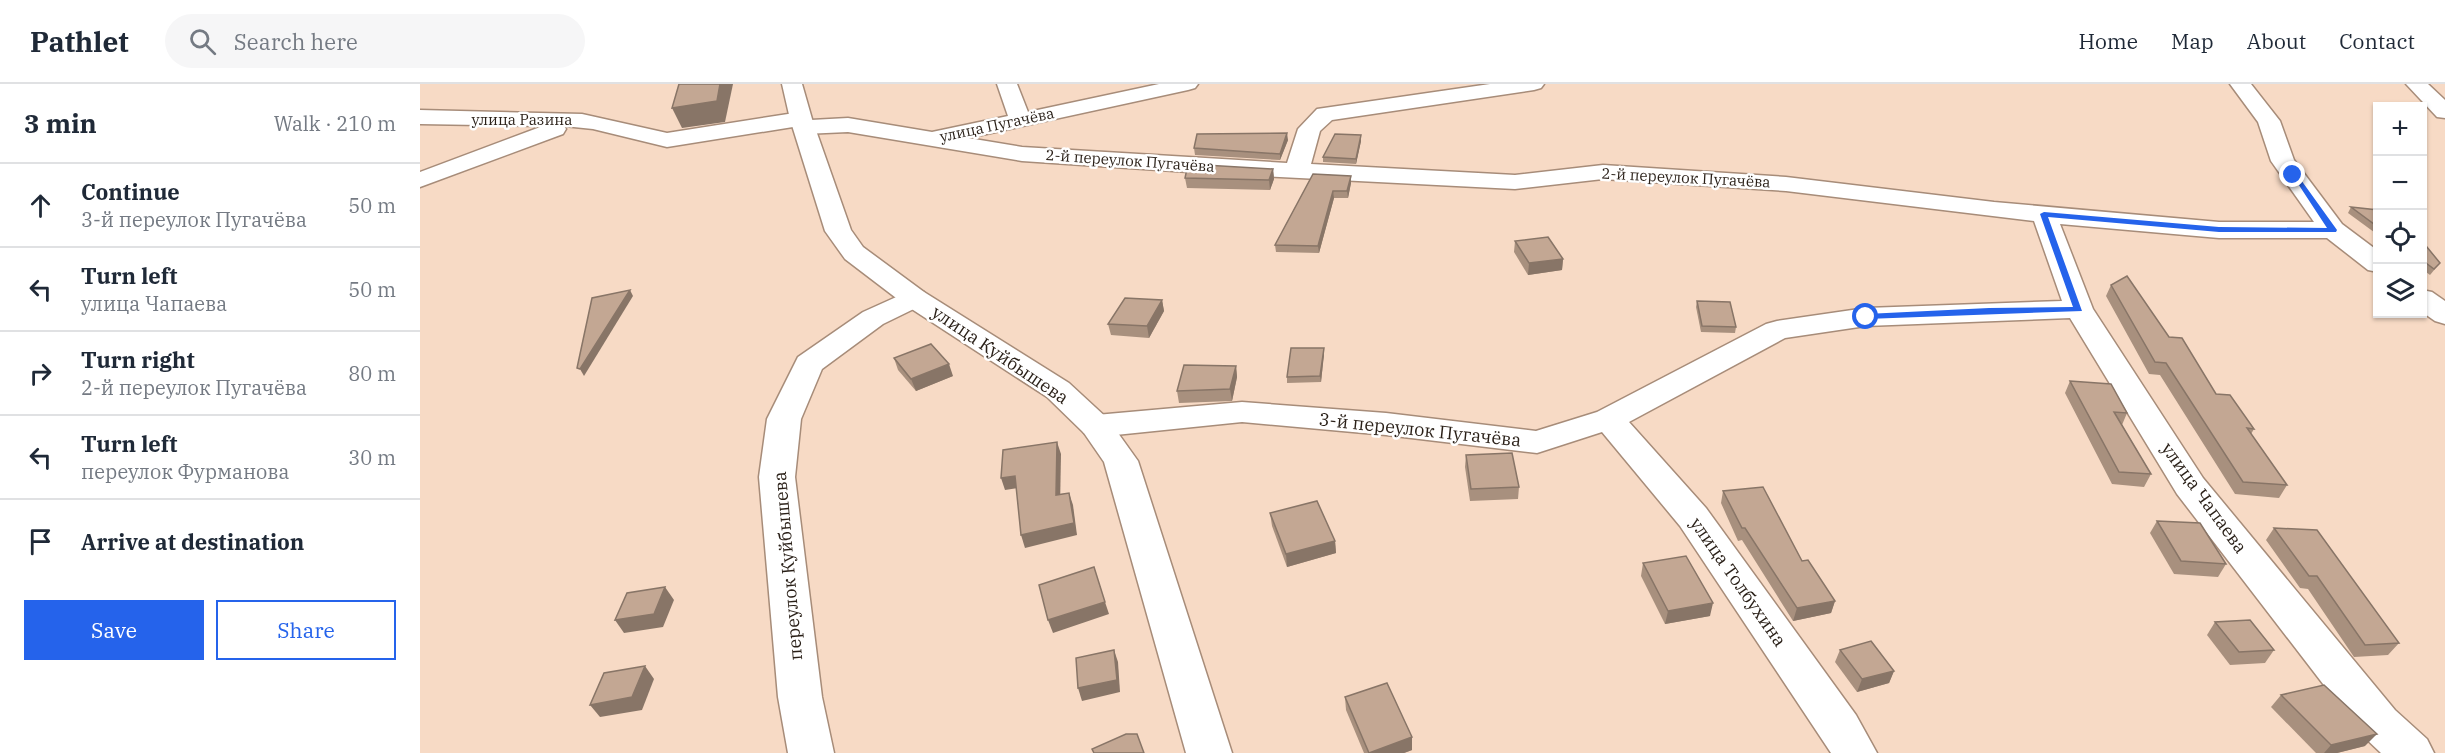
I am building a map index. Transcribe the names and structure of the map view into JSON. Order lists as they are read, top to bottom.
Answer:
{
  "streets": {
    "street": [
      "улица Разина",
      "улица Пугачёва",
      "2-й переулок Пугачёва",
      "улица Куйбышева",
      "3-й переулок Пугачёва",
      "улица Чапаева",
      "переулок Куйбышева",
      "улица Толбухина"
    ]
  },
  "crossings": [
    ["улица Разина", "улица Пугачёва"],
    ["улица Разина", "улица Куйбышева"],
    ["улица Пугачёва", "2-й переулок Пугачёва"],
    ["улица Пугачёва", "улица Куйбышева"],
    ["2-й переулок Пугачёва", "улица Чапаева"],
    ["улица Куйбышева", "3-й переулок Пугачёва"],
    ["улица Куйбышева", "переулок Куйбышева"],
    ["3-й переулок Пугачёва", "улица Чапаева"],
    ["3-й переулок Пугачёва", "улица Толбухина"]
  ],
  "page": {
    "header": "Pathlet",
    "search": "Search here",
    "nav": [
      "Home",
      "Map",
      "About",
      "Contact"
    ],
    "heading": ["3 min", "Walk · 210 m"],
    "map_buttons": ["+", "−"],
    "list": [
      ["Continue", "3-й переулок Пугачёва", "50 m"],
      ["Turn left", "улица Чапаева", "50 m"],
      ["Turn right", "2-й переулок Пугачёва", "80 m"],
      ["Turn left", "переулок Фурманова", "30 m"],
      "Arrive at destination"
    ],
    "buttons": ["Save", "Share"]
  }
}
